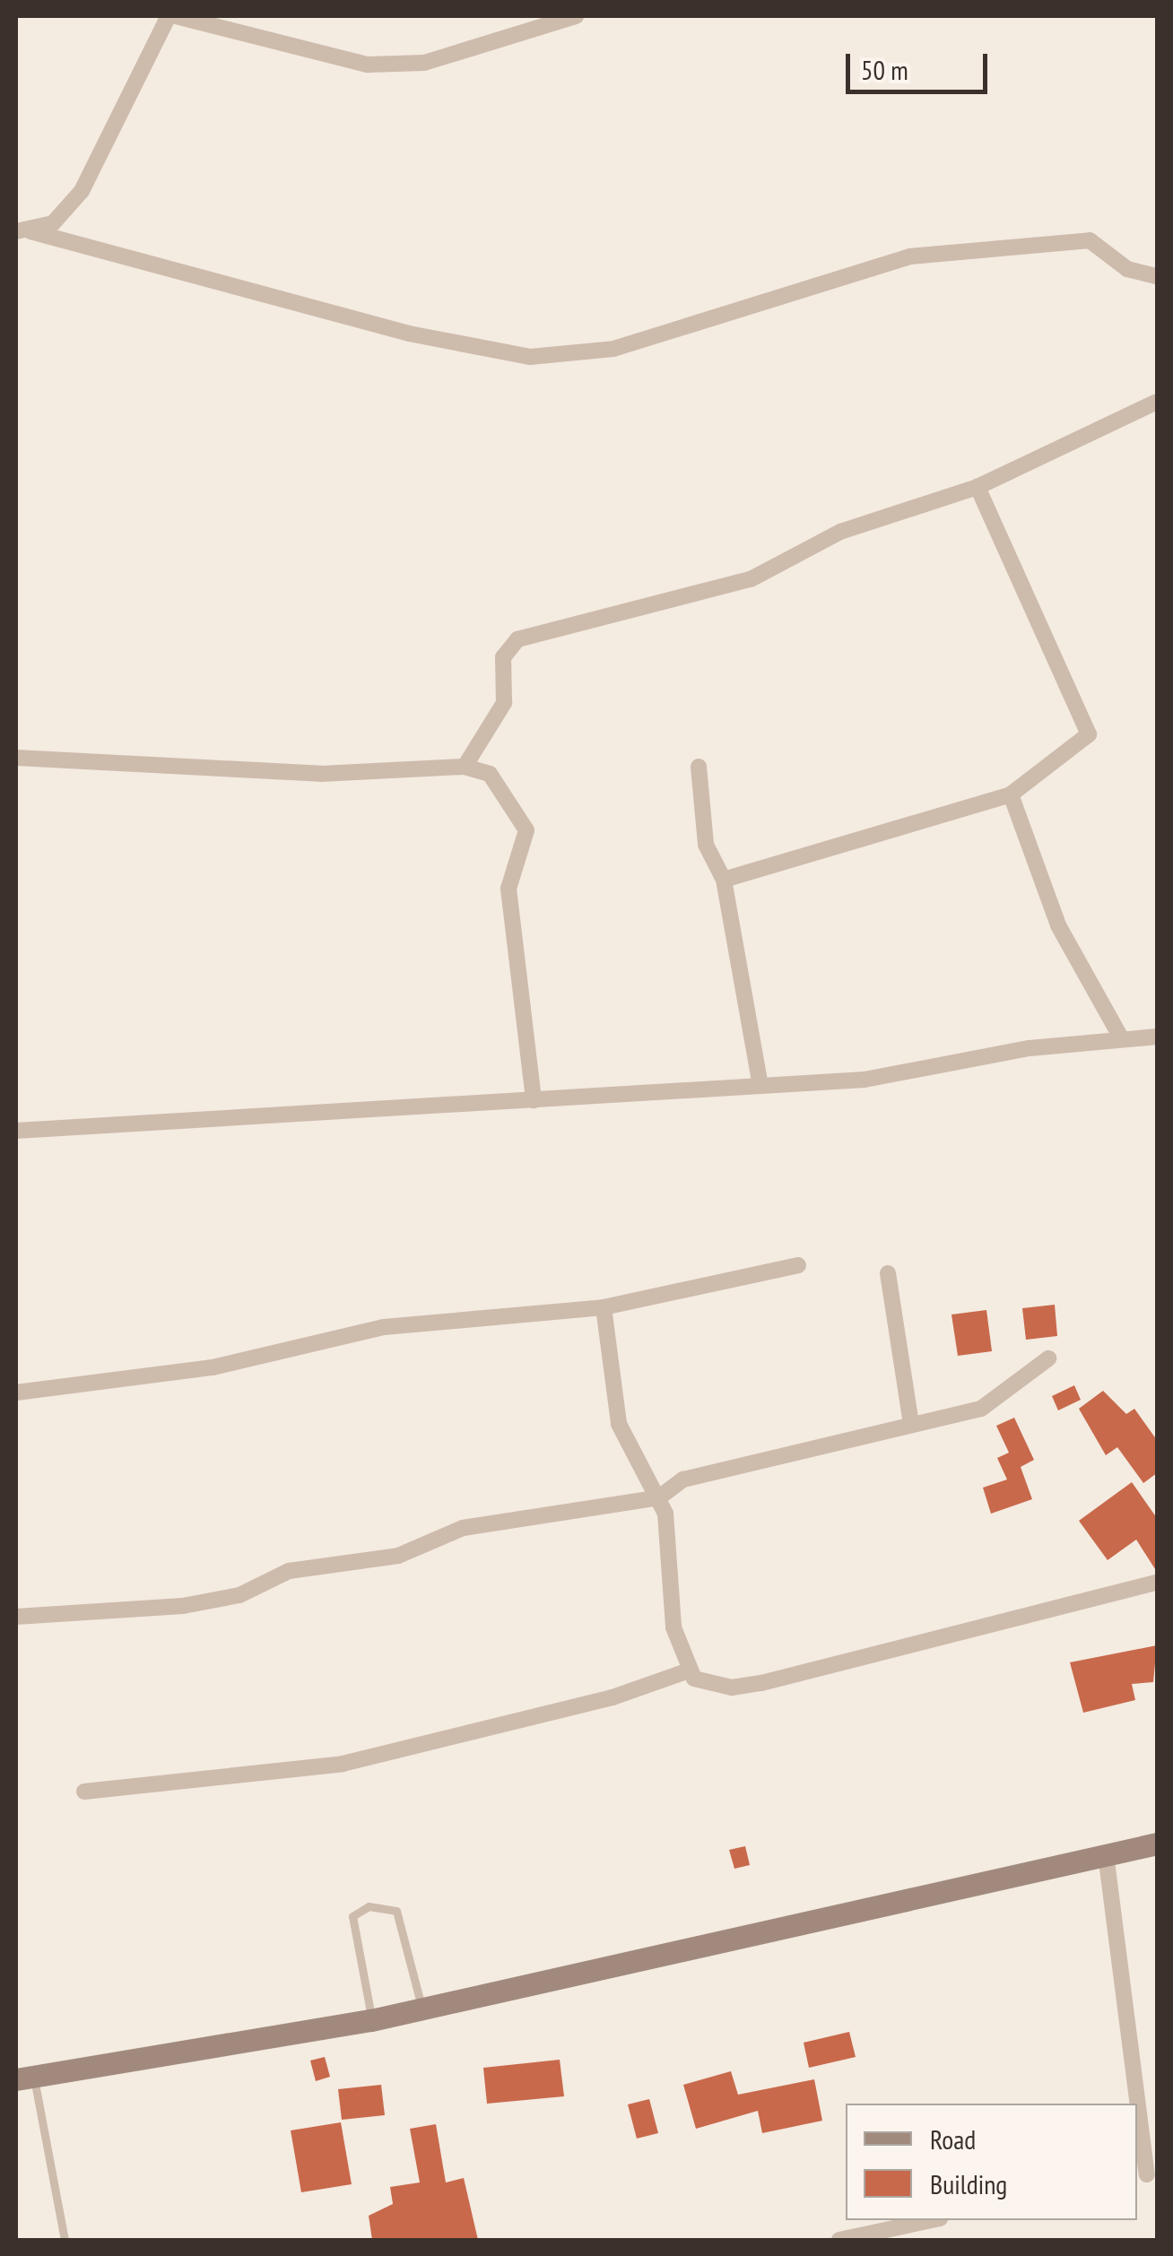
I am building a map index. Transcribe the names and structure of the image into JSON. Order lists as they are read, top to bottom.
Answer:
{
  "legend": ["Road", "Building"],
  "scale_bar": "50 m"
}
